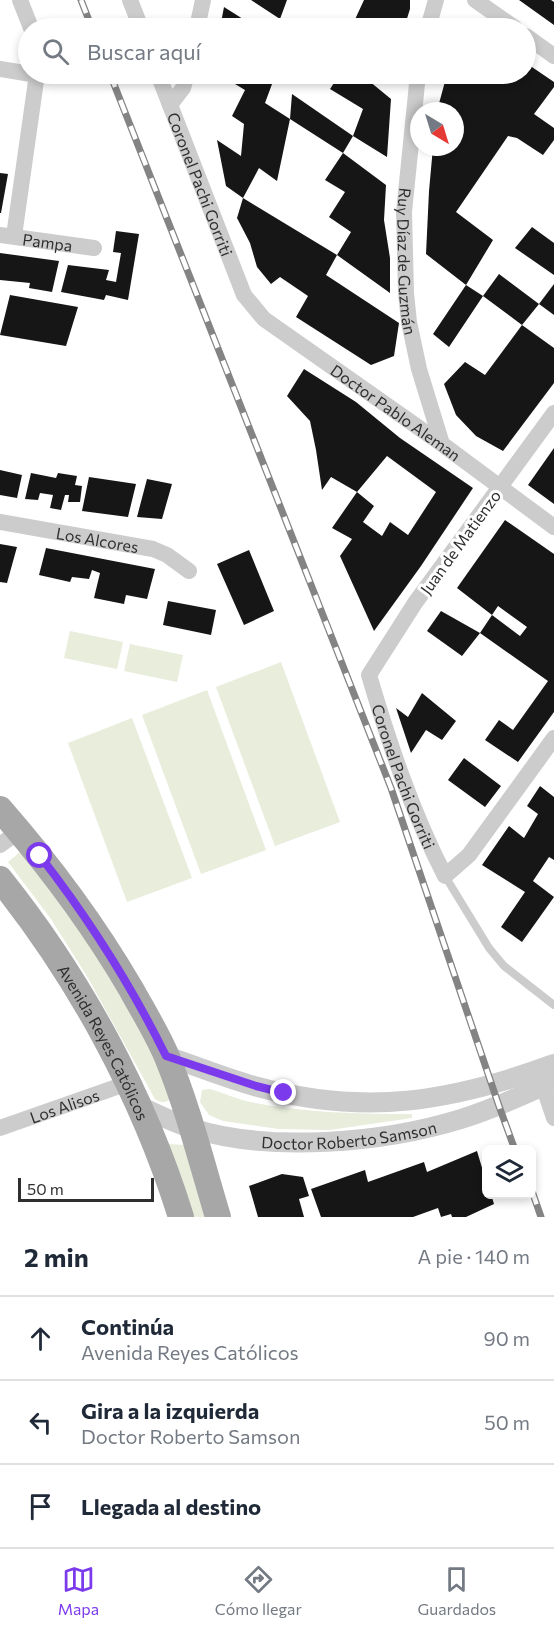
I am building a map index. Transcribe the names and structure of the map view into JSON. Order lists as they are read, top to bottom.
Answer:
{
  "streets": {
    "main road": ["Avenida Reyes Católicos"],
    "street": [
      "Coronel Pachi Gorriti",
      "Pampa",
      "Ruy Díaz de Guzmán",
      "Doctor Pablo Aleman",
      "Los Alcores",
      "Juan de Matienzo",
      "Los Alisos",
      "Doctor Roberto Samson"
    ]
  },
  "crossings": [
    ["Coronel Pachi Gorriti", "Doctor Pablo Aleman"],
    ["Coronel Pachi Gorriti", "Juan de Matienzo"],
    ["Ruy Díaz de Guzmán", "Doctor Pablo Aleman"],
    ["Doctor Pablo Aleman", "Juan de Matienzo"],
    ["Avenida Reyes Católicos", "Los Alisos"],
    ["Avenida Reyes Católicos", "Doctor Roberto Samson"]
  ],
  "scale_bar": "50 m",
  "north": "bottom right",
  "page": {
    "search": "Buscar aquí",
    "scale": "50 m",
    "heading": ["2 min", "A pie · 140 m"],
    "list": [
      ["Continúa", "Avenida Reyes Católicos", "90 m"],
      ["Gira a la izquierda", "Doctor Roberto Samson", "50 m"],
      "Llegada al destino"
    ],
    "nav": ["Mapa", "Cómo llegar", "Guardados"]
  }
}
